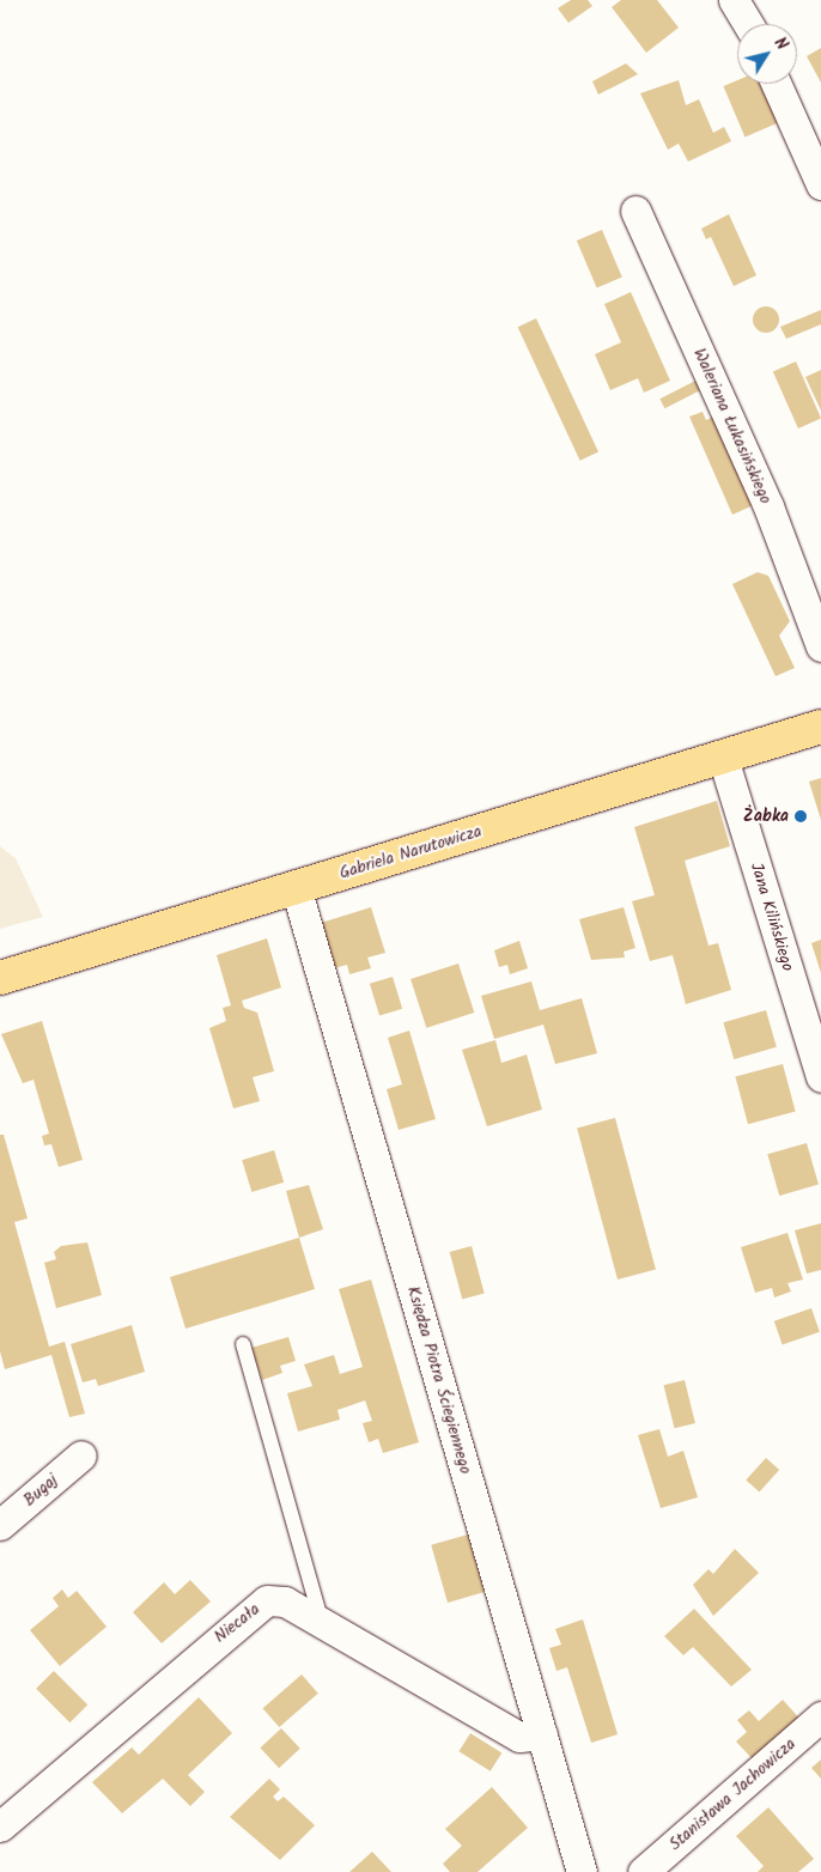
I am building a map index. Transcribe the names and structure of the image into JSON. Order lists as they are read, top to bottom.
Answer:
{
  "streets": {
    "main road": ["Gabriela Narutowicza"],
    "street": [
      "Waleriana Łukasińskiego",
      "Jana Kilińskiego",
      "Księdza Piotra Ściegiennego",
      "Bugaj",
      "Niecała",
      "Stanisława Jachowicza"
    ]
  },
  "crossings": [
    ["Gabriela Narutowicza", "Jana Kilińskiego"],
    ["Gabriela Narutowicza", "Księdza Piotra Ściegiennego"],
    ["Księdza Piotra Ściegiennego", "Niecała"]
  ],
  "places": ["Żabka"],
  "north": "top right"
}
